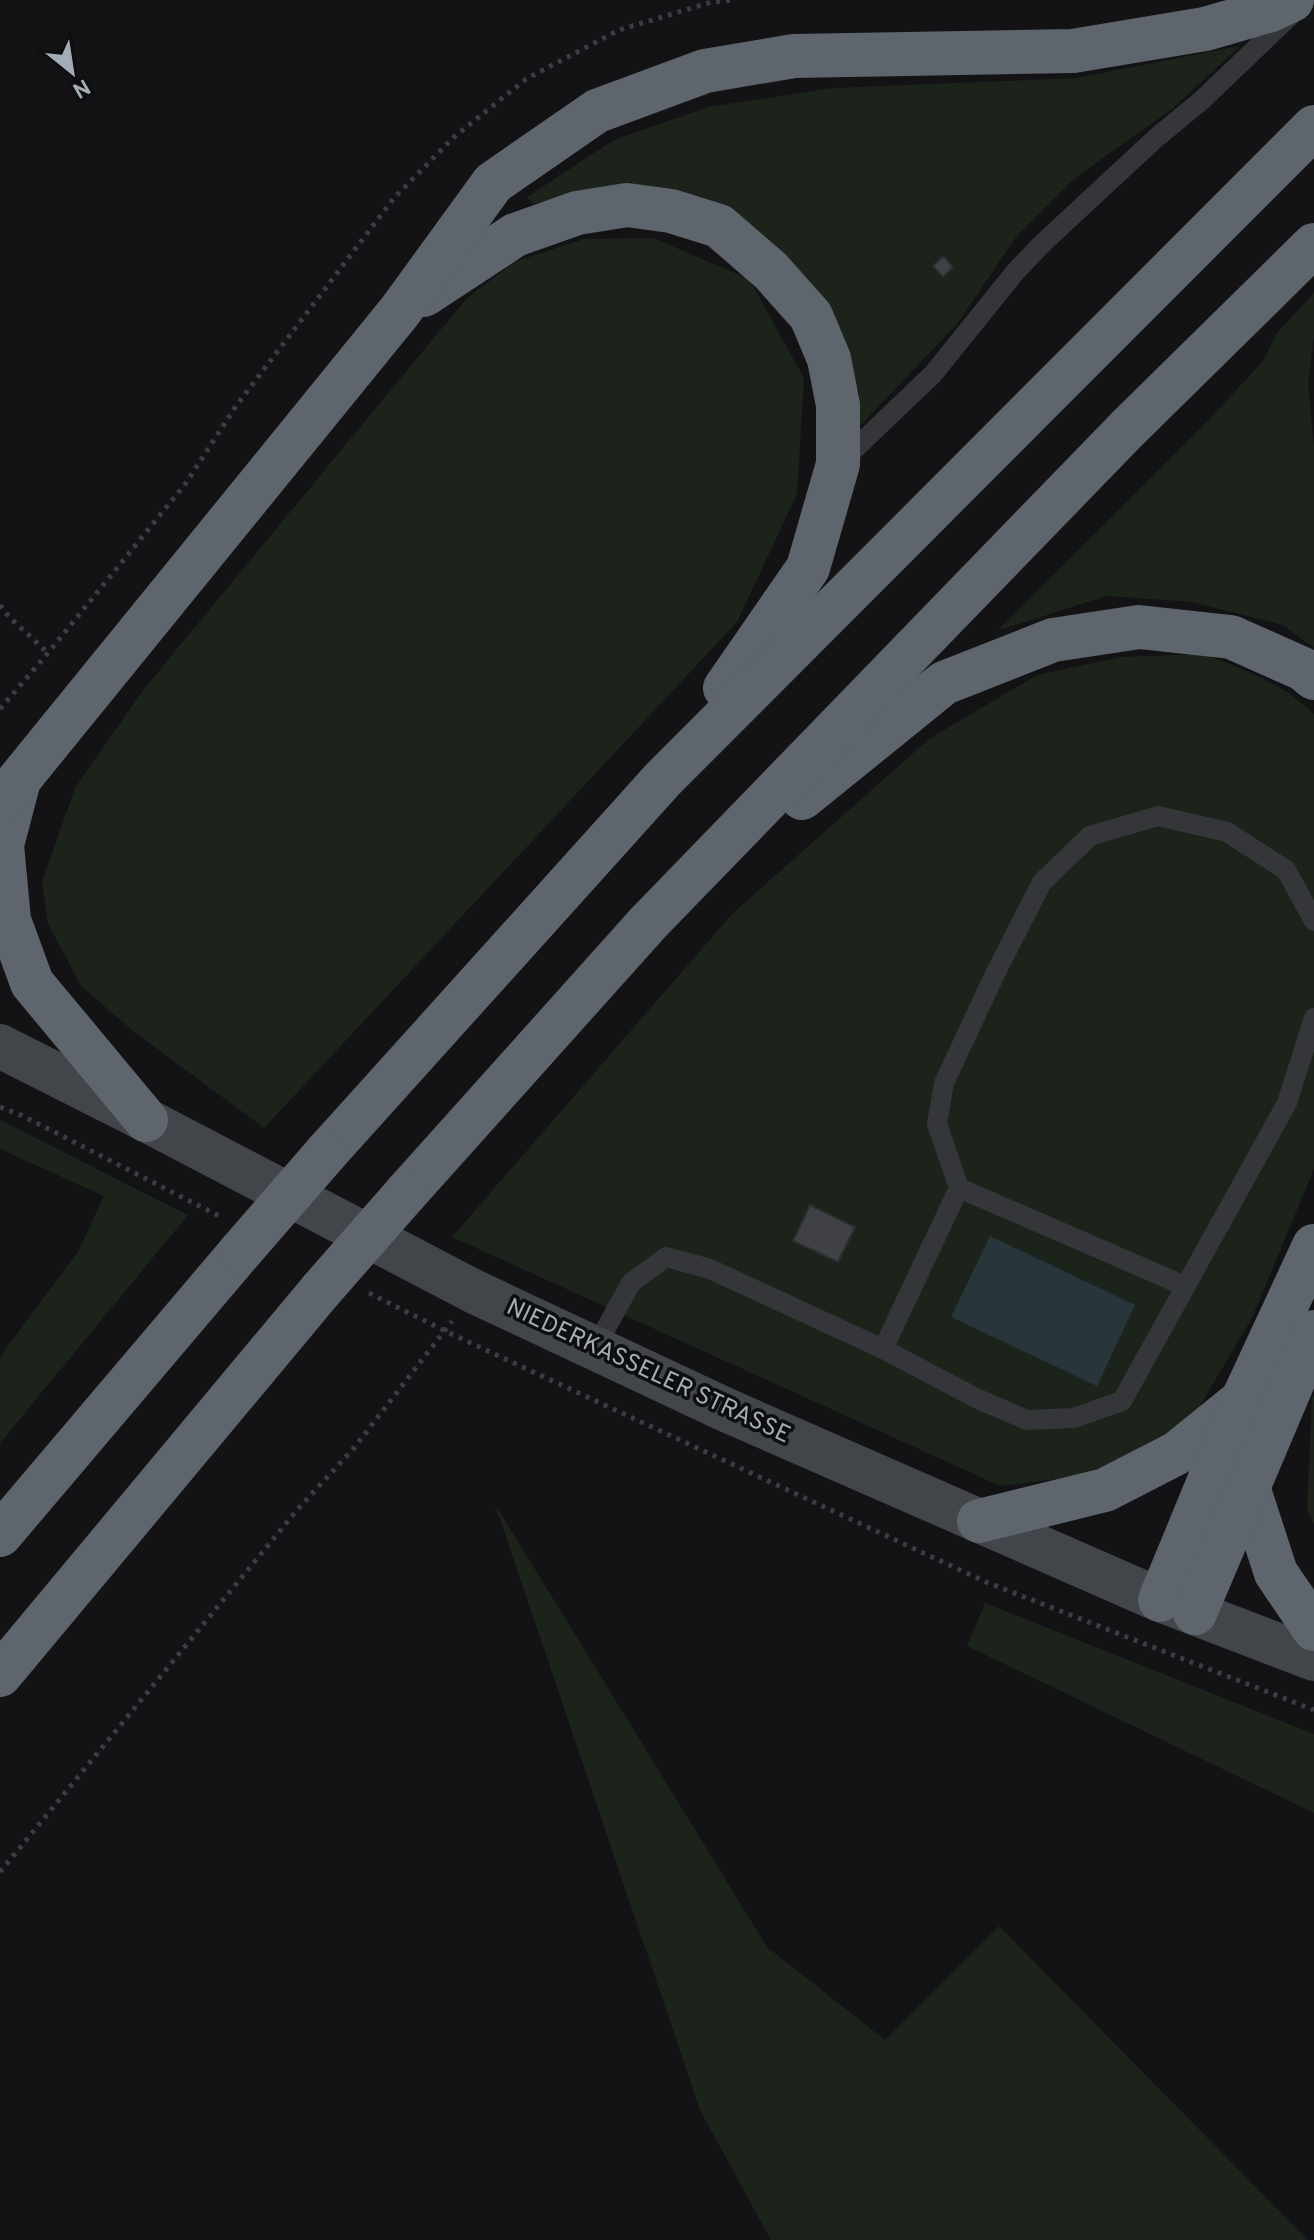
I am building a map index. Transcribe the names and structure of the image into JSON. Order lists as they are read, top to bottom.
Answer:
{
  "streets": {
    "main road": ["NIEDERKASSELER STRASSE"]
  },
  "north": "bottom right"
}
